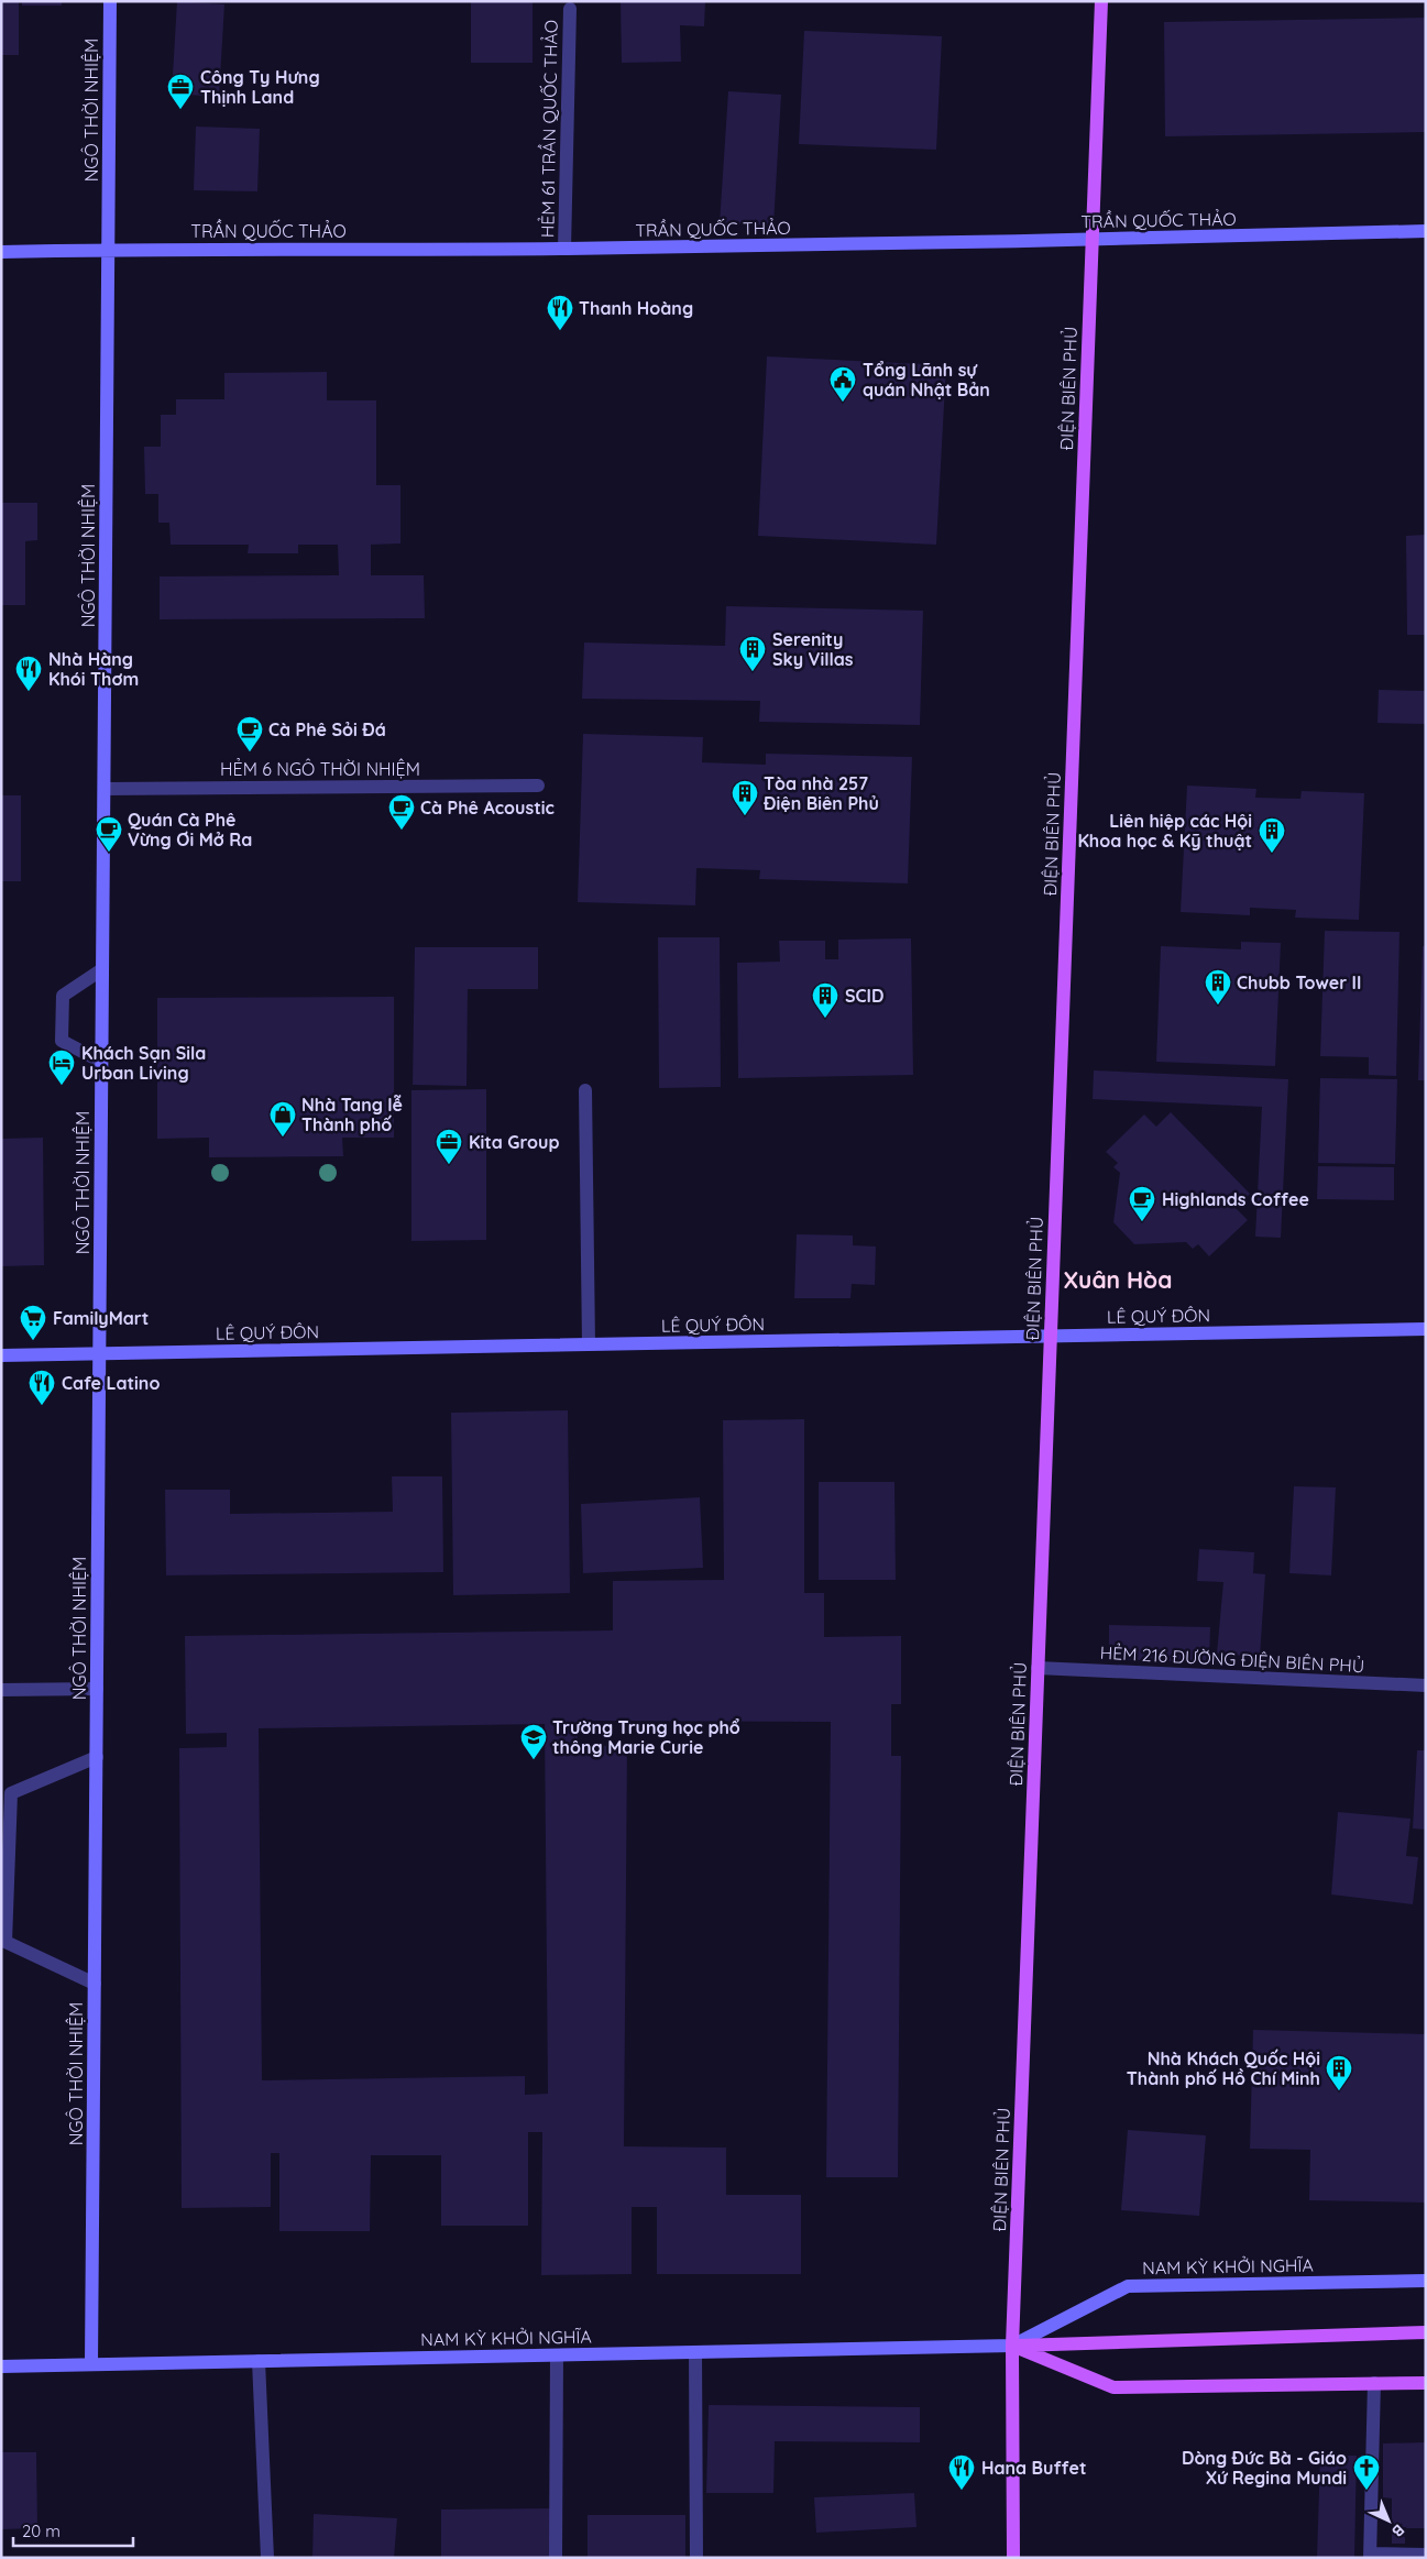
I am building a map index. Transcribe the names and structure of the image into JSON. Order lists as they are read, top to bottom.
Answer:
{
  "streets": {
    "main road": ["ĐIỆN BIÊN PHỦ", "NAM KỲ KHỞI NGHĨA"],
    "street": [
      "NGÔ THỜI NHIỆM",
      "HẺM 61 TRẦN QUỐC THẢO",
      "TRẦN QUỐC THẢO",
      "HẺM 6 NGÔ THỜI NHIỆM",
      "LÊ QUÝ ĐÔN",
      "HẺM 216 ĐƯỜNG ĐIỆN BIÊN PHỦ"
    ]
  },
  "crossings": [
    ["NGÔ THỜI NHIỆM", "TRẦN QUỐC THẢO"],
    ["NGÔ THỜI NHIỆM", "HẺM 6 NGÔ THỜI NHIỆM"],
    ["NGÔ THỜI NHIỆM", "LÊ QUÝ ĐÔN"],
    ["NGÔ THỜI NHIỆM", "NAM KỲ KHỞI NGHĨA"],
    ["HẺM 61 TRẦN QUỐC THẢO", "TRẦN QUỐC THẢO"],
    ["TRẦN QUỐC THẢO", "ĐIỆN BIÊN PHỦ"],
    ["ĐIỆN BIÊN PHỦ", "LÊ QUÝ ĐÔN"],
    ["ĐIỆN BIÊN PHỦ", "HẺM 216 ĐƯỜNG ĐIỆN BIÊN PHỦ"],
    ["ĐIỆN BIÊN PHỦ", "NAM KỲ KHỞI NGHĨA"]
  ],
  "districts": ["Xuân Hòa"],
  "places": {
    "office": ["Công Ty Hưng Thịnh Land", "Kita Group"],
    "restaurant": [
      "Thanh Hoàng",
      "Nhà Hàng Khói Thơm",
      "Cafe Latino",
      "Hana Buffet"
    ],
    "public building": ["Tổng Lãnh sự quán Nhật Bản"],
    "building": [
      "Serenity Sky Villas",
      "Tòa nhà 257 Điện Biên Phủ",
      "Liên hiệp các Hội Khoa học & Kỹ thuật",
      "Chubb Tower II",
      "SCID",
      "Nhà Khách Quốc Hội Thành phố Hồ Chí Minh"
    ],
    "cafe": [
      "Cà Phê Sỏi Đá",
      "Cà Phê Acoustic",
      "Quán Cà Phê Vừng Ơi Mở Ra",
      "Highlands Coffee"
    ],
    "hotel": ["Khách Sạn Sila Urban Living"],
    "shop": ["Nhà Tang lễ Thành phố"],
    "supermarket": ["FamilyMart"],
    "school or university": ["Trường Trung học phổ thông Marie Curie"],
    "church": ["Dòng Đức Bà - Giáo Xứ Regina Mundi"]
  },
  "scale_bar": "20 m",
  "north": "bottom right"
}
